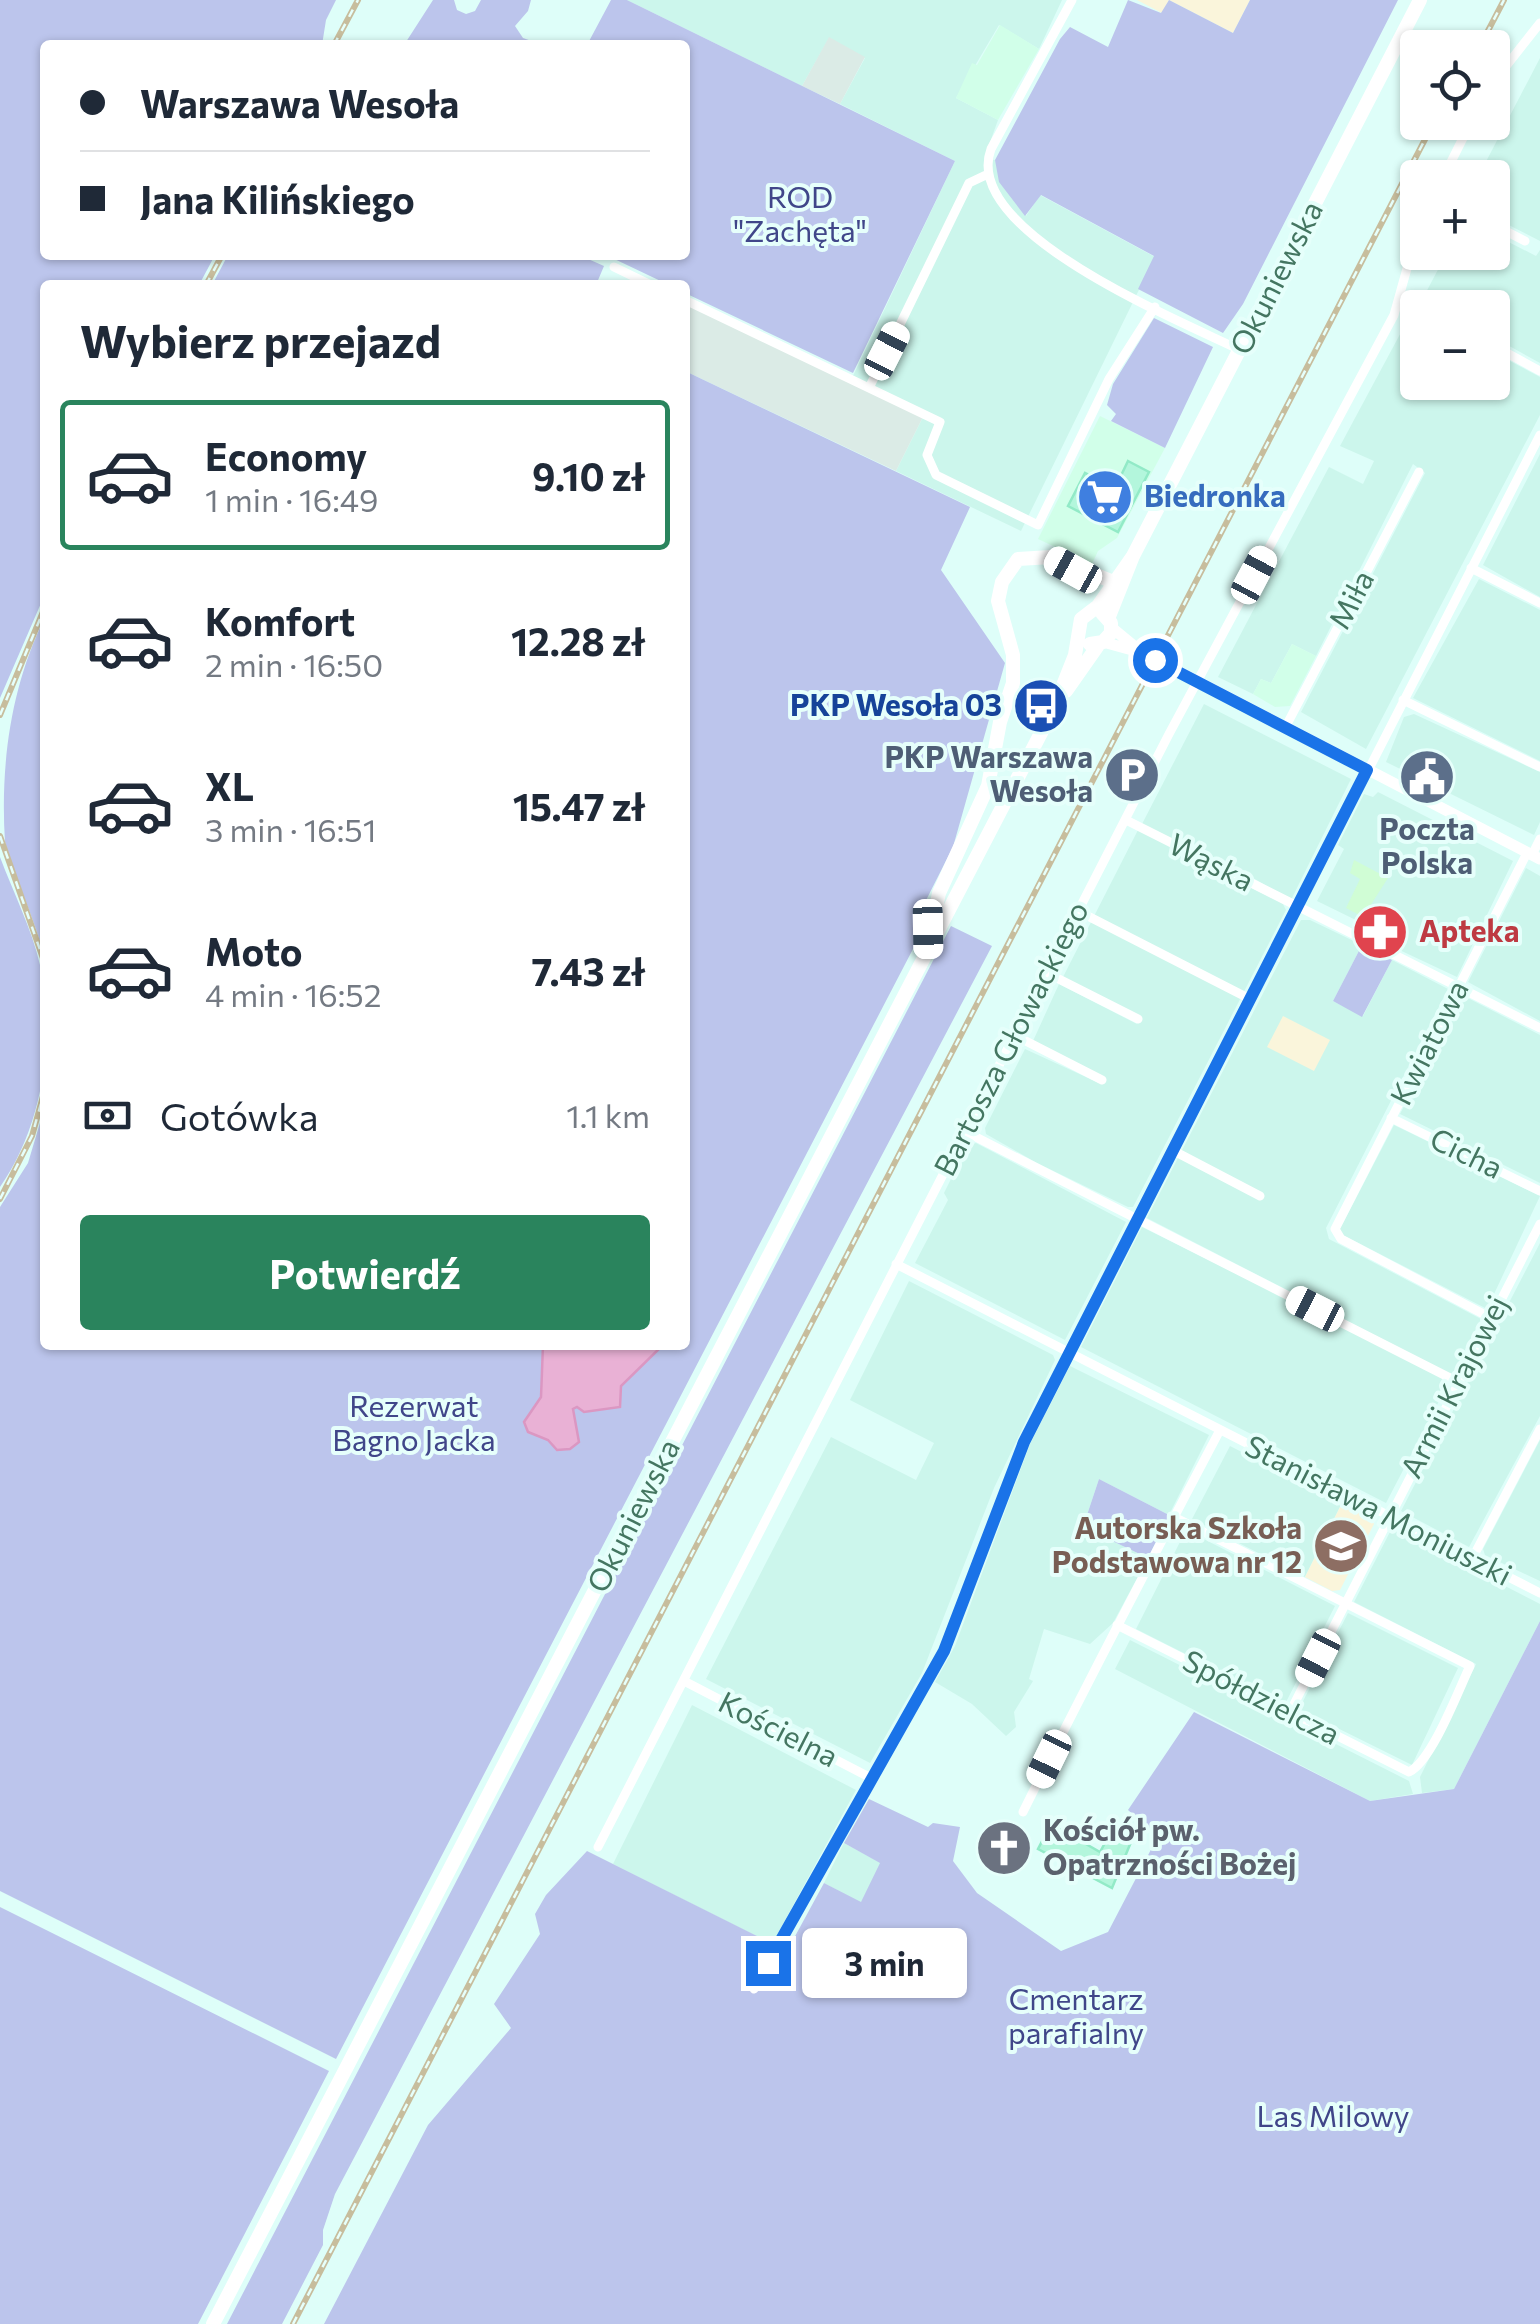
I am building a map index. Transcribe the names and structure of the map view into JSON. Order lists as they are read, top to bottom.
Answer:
{
  "streets": {
    "main road": ["Okuniewska"],
    "street": [
      "Miła",
      "Wąska",
      "Bartosza Głowackiego",
      "Kwiatowa",
      "Cicha",
      "Armii Krajowej",
      "Stanisława Moniuszki",
      "Spółdzielcza",
      "Kościelna"
    ]
  },
  "crossings": [
    ["Wąska", "Bartosza Głowackiego"],
    ["Wąska", "Kwiatowa"],
    ["Bartosza Głowackiego", "Stanisława Moniuszki"],
    ["Bartosza Głowackiego", "Kościelna"],
    ["Kwiatowa", "Cicha"],
    ["Kwiatowa", "Armii Krajowej"],
    ["Armii Krajowej", "Stanisława Moniuszki"],
    ["Armii Krajowej", "Spółdzielcza"]
  ],
  "parks": [
    "ROD \"Zachęta\"",
    "Rezerwat Bagno Jacka",
    "Cmentarz parafialny",
    "Las Milowy"
  ],
  "places": {
    "supermarket": ["Biedronka"],
    "bus stop": ["PKP Wesoła 03"],
    "parking": ["PKP Warszawa Wesoła"],
    "public building": ["Poczta Polska"],
    "pharmacy": ["Apteka"],
    "school or university": ["Autorska Szkoła Podstawowa nr 12"],
    "church": ["Kościół pw. Opatrzności Bożej"]
  },
  "page": {
    "map_buttons": ["+", "−"],
    "banner": ["Warszawa Wesoła", "Jana Kilińskiego"],
    "heading": "Wybierz przejazd",
    "list": [
      {
        "name": "Economy",
        "note": "1 min · 16:49",
        "value": "9.10 zł"
      },
      {
        "name": "Komfort",
        "note": "2 min · 16:50",
        "value": "12.28 zł"
      },
      {
        "name": "XL",
        "note": "3 min · 16:51",
        "value": "15.47 zł"
      },
      {
        "name": "Moto",
        "note": "4 min · 16:52",
        "value": "7.43 zł"
      }
    ],
    "pay": ["Gotówka", "1.1 km"],
    "buttons": "Potwierdź",
    "bubble": "3 min"
  }
}
